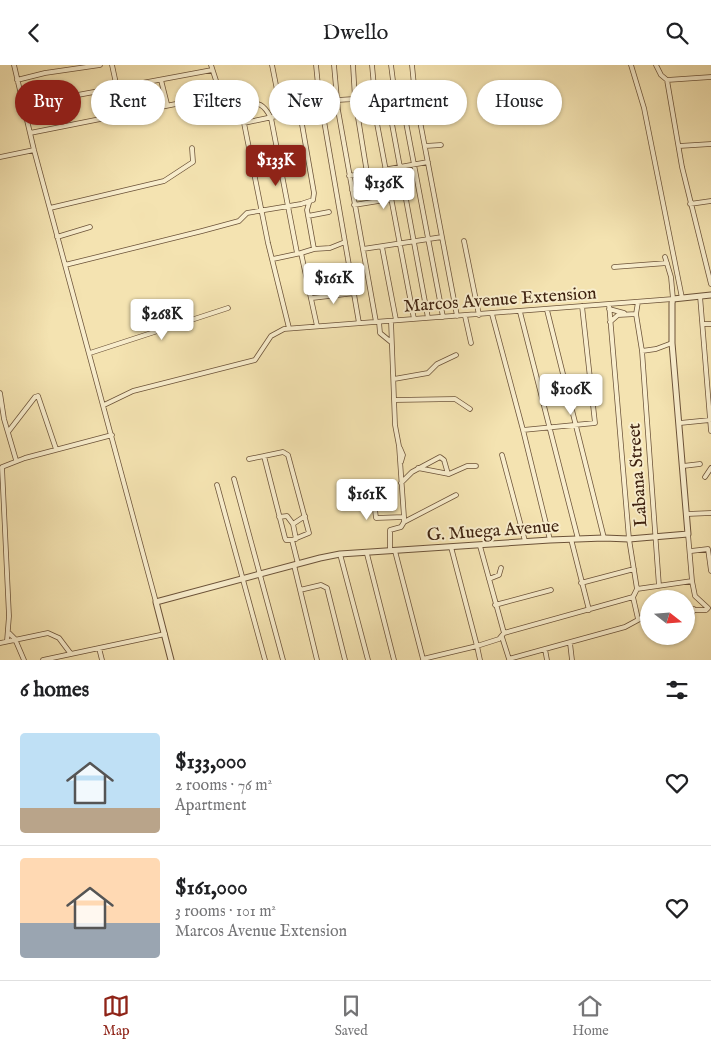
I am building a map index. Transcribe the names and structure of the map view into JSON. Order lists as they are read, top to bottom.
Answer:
{
  "streets": {
    "street": ["Marcos Avenue Extension", "Labana Street", "G. Muega Avenue"]
  },
  "crossings": [
    ["Marcos Avenue Extension", "Labana Street"],
    ["Labana Street", "G. Muega Avenue"]
  ],
  "north": "right",
  "page": {
    "header": "Dwello",
    "chip": [
      "Buy",
      "Rent",
      "Filters",
      "New",
      "Apartment",
      "House"
    ],
    "price": [
      "$133K",
      "$136K",
      "$161K",
      "$268K",
      "$106K",
      "$161K"
    ],
    "heading": "6 homes",
    "list": [
      {
        "name": "$133,000",
        "note": "2 rooms · 76 m² · Apartment"
      },
      {
        "name": "$161,000",
        "note": "3 rooms · 101 m² · Marcos Avenue Extension"
      }
    ],
    "tabs": ["Map", "Saved", "Home"]
  }
}
